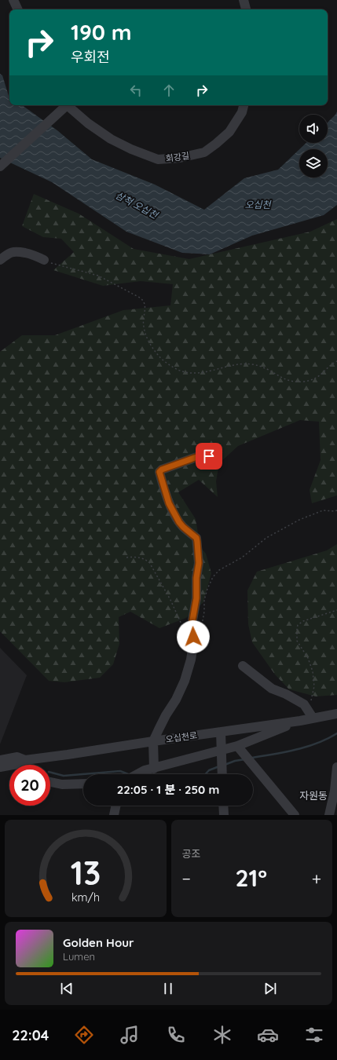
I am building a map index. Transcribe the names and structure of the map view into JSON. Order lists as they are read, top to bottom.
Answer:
{
  "streets": {
    "street": ["회강길", "오십천로"]
  },
  "districts": ["자원동"],
  "water": ["오십천", "삼척 오십천"],
  "page": {
    "turn": ["190 m", "우회전"],
    "limit": "20",
    "trip": "22:05 · 1 분 · 250 m",
    "tile": "공조",
    "heat": ["−", "21°", "+"],
    "song": ["Golden Hour", "Lumen"],
    "tabs": "22:04",
    "gauge": ["13", "km/h"]
  }
}
